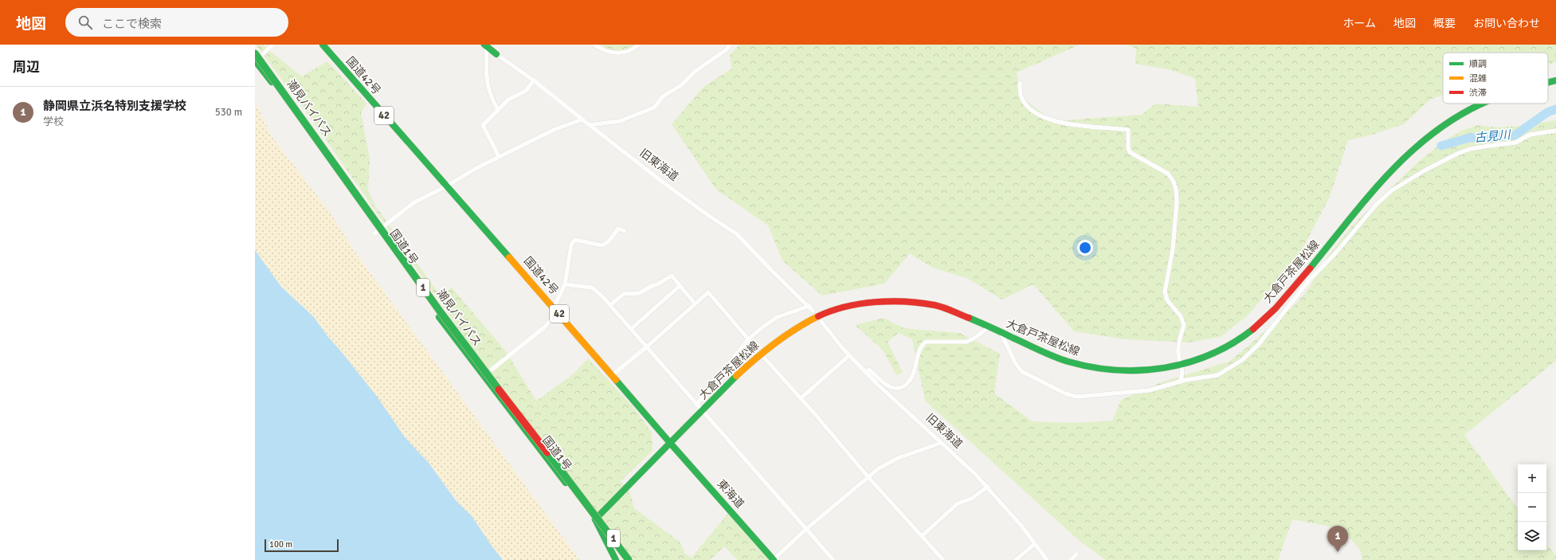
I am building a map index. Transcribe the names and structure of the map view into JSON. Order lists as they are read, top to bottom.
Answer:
{
  "streets": {
    "main road": [
      "国道42号",
      "潮見バイパス",
      "42",
      "旧東海道",
      "国道1号",
      "大倉戸茶屋松線",
      "1",
      "東海道"
    ]
  },
  "crossings": [
    ["国道42号", "大倉戸茶屋松線"],
    ["国道42号", "東海道"],
    ["大倉戸茶屋松線", "東海道"]
  ],
  "water": ["古見川"],
  "legend": ["順調", "混雑", "渋滞"],
  "scale_bar": "100 m",
  "page": {
    "header": "地図",
    "search": "ここで検索",
    "nav": [
      "ホーム",
      "地図",
      "概要",
      "お問い合わせ"
    ],
    "heading": "周辺",
    "list": [
      {
        "mark": "1",
        "name": "静岡県立浜名特別支援学校",
        "note": "学校",
        "value": "530 m"
      }
    ],
    "map_buttons": ["+", "−"],
    "pins": "1",
    "scale": "100 m"
  }
}
